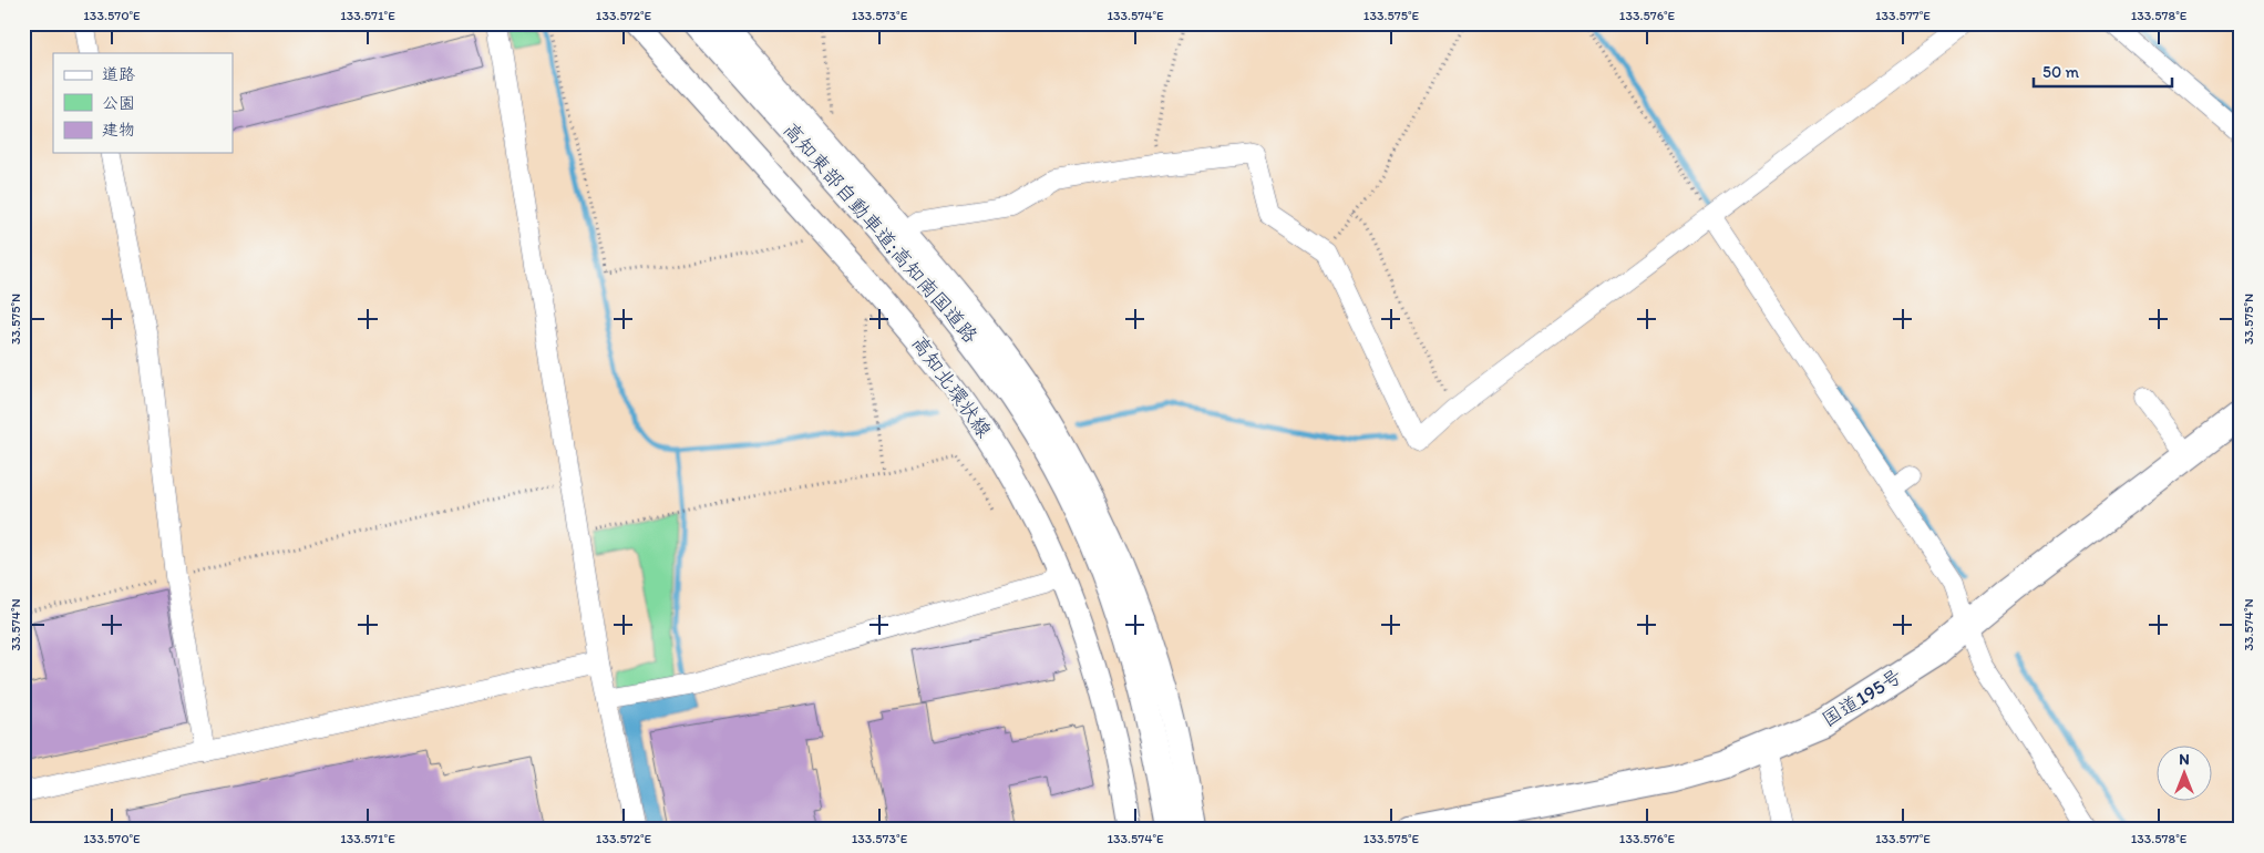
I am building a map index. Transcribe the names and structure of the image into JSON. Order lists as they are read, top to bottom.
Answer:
{
  "streets": {
    "highway": ["高知東部自動車道;高知南国道路", "国道195号"],
    "main road": ["高知北環状線"]
  },
  "legend": ["道路", "公園", "建物"],
  "scale_bar": "50 m",
  "north": "top",
  "coordinates": [
    "133.570°E",
    "133.571°E",
    "133.572°E",
    "133.573°E",
    "133.574°E",
    "133.575°E",
    "133.576°E",
    "133.577°E",
    "133.578°E",
    "33.575°N",
    "33.574°N"
  ]
}
